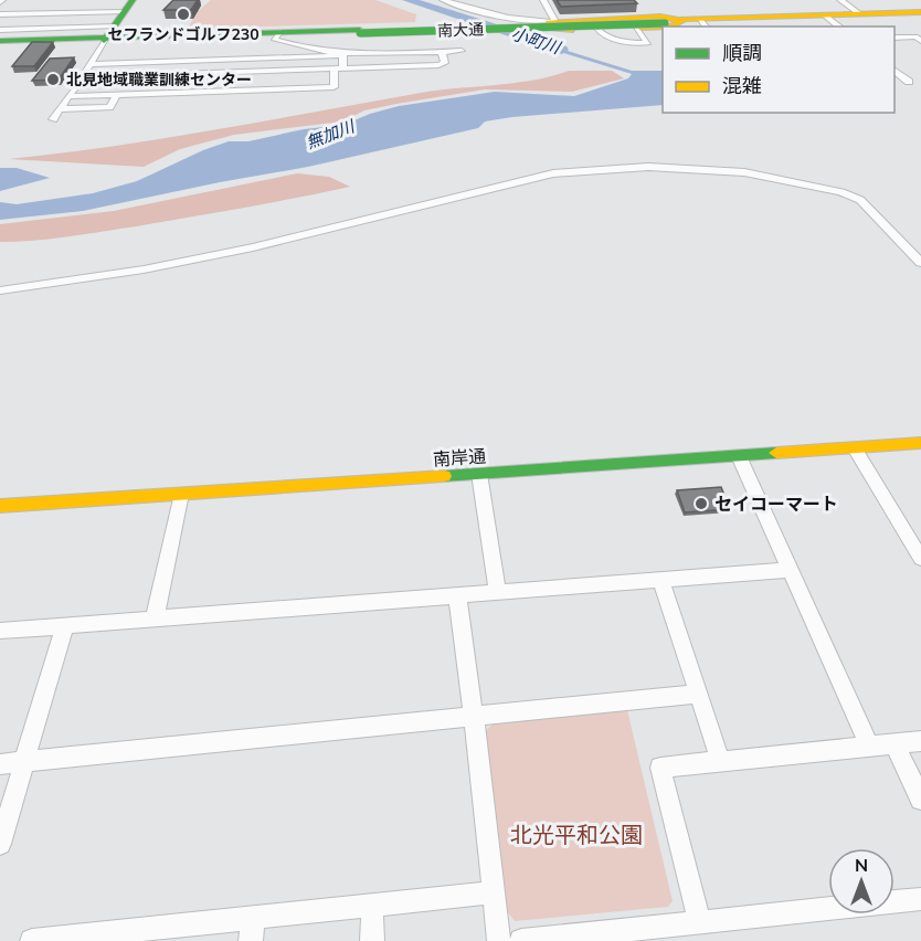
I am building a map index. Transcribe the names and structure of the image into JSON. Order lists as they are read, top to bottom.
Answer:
{
  "streets": {
    "street": ["南大通", "南岸通"]
  },
  "water": ["小町川", "無加川"],
  "parks": ["北光平和公園"],
  "places": ["セフランドゴルフ230", "北見地域職業訓練センター", "セイコーマート"],
  "legend": ["順調", "混雑"],
  "north": "top"
}
